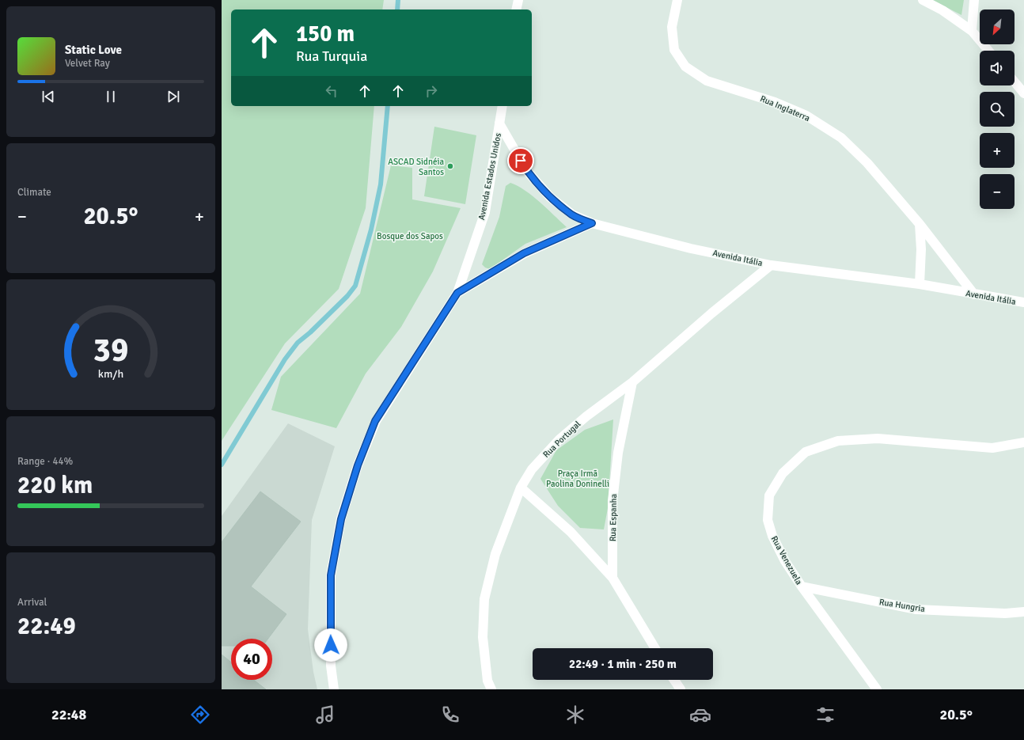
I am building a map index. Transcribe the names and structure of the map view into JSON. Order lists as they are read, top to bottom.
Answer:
{
  "streets": {
    "street": [
      "Rua Inglaterra",
      "Avenida Estados Unidos",
      "Avenida Itália",
      "Rua Portugal",
      "Rua Espanha",
      "Rua Venezuela",
      "Rua Hungria"
    ]
  },
  "crossings": [
    ["Rua Inglaterra", "Avenida Itália"],
    ["Avenida Estados Unidos", "Avenida Itália"],
    ["Avenida Itália", "Rua Portugal"],
    ["Rua Portugal", "Rua Espanha"],
    ["Rua Venezuela", "Rua Hungria"]
  ],
  "parks": ["Bosque dos Sapos", "Praça Irmã Paolina Doninelli"],
  "places": ["ASCAD Sidnéia Santos"],
  "north": "bottom left",
  "page": {
    "map_buttons": ["+", "−"],
    "turn": ["150 m", "Rua Turquia"],
    "song": ["Static Love", "Velvet Ray"],
    "tile": [
      "Climate",
      ["Range · 44%", "220 km"],
      ["Arrival", "22:49"]
    ],
    "heat": ["−", "20.5°", "+"],
    "limit": "40",
    "trip": "22:49 · 1 min · 250 m",
    "tabs": ["22:48", "20.5°"],
    "gauge": ["39", "km/h"]
  }
}
